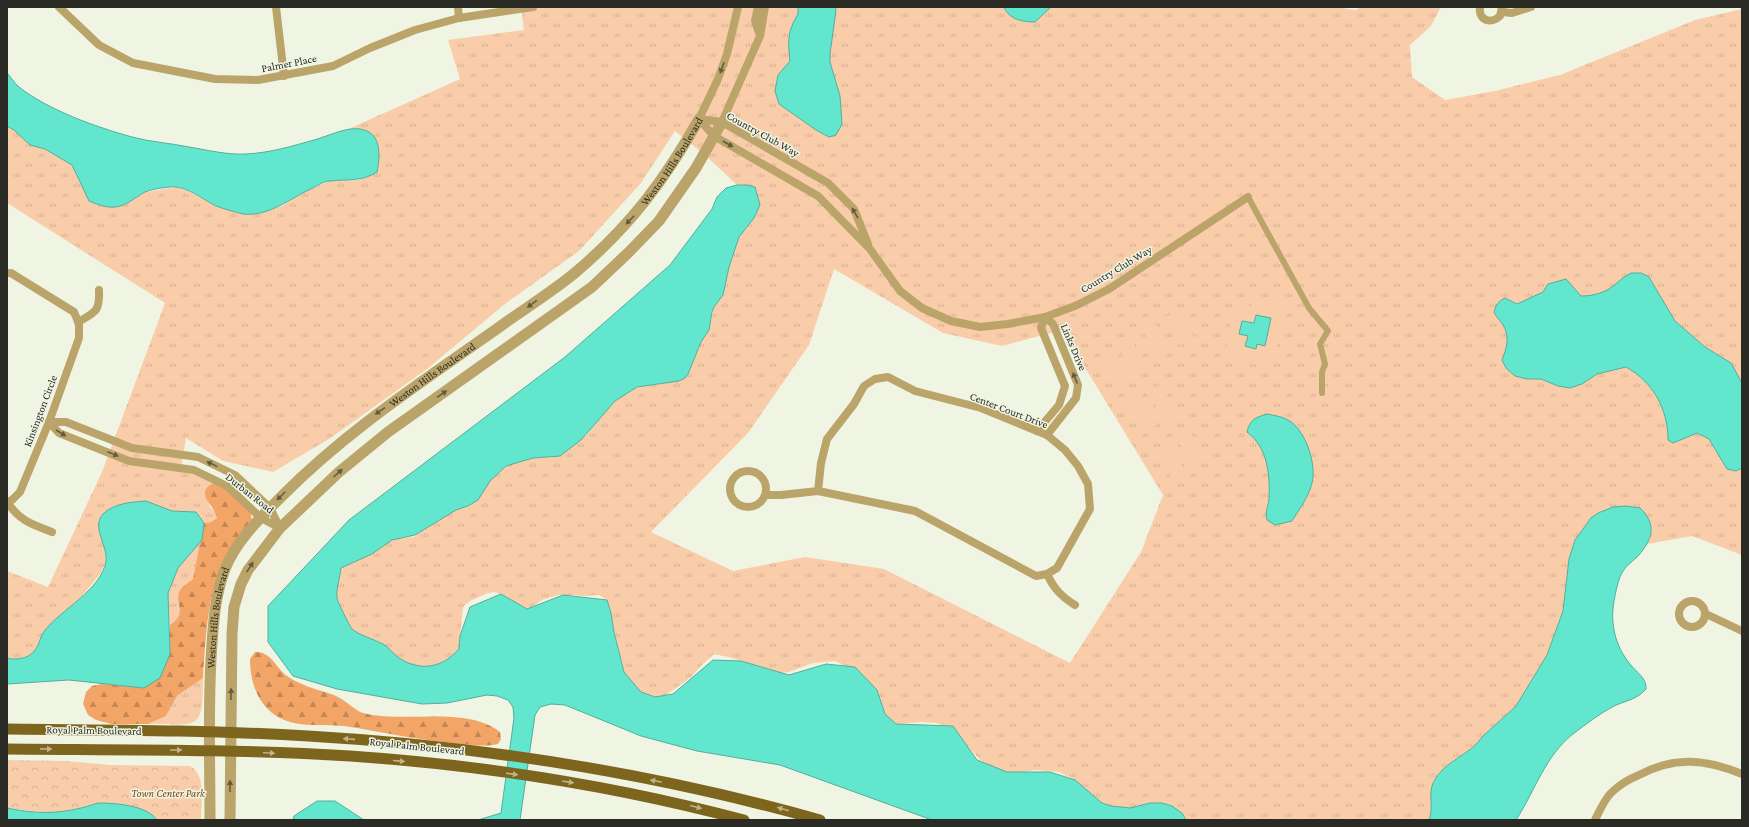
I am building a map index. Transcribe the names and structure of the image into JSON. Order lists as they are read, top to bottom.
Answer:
{
  "streets": {
    "main road": ["Royal Palm Boulevard"],
    "street": [
      "Palmer Place",
      "Country Club Way",
      "Weston Hills Boulevard",
      "Links Drive",
      "Center Court Drive",
      "Kinsington Circle",
      "Durban Road"
    ]
  },
  "crossings": [
    ["Country Club Way", "Weston Hills Boulevard"],
    ["Country Club Way", "Links Drive"],
    ["Weston Hills Boulevard", "Durban Road"],
    ["Weston Hills Boulevard", "Royal Palm Boulevard"],
    ["Kinsington Circle", "Durban Road"]
  ],
  "parks": ["Town Center Park"]
}
